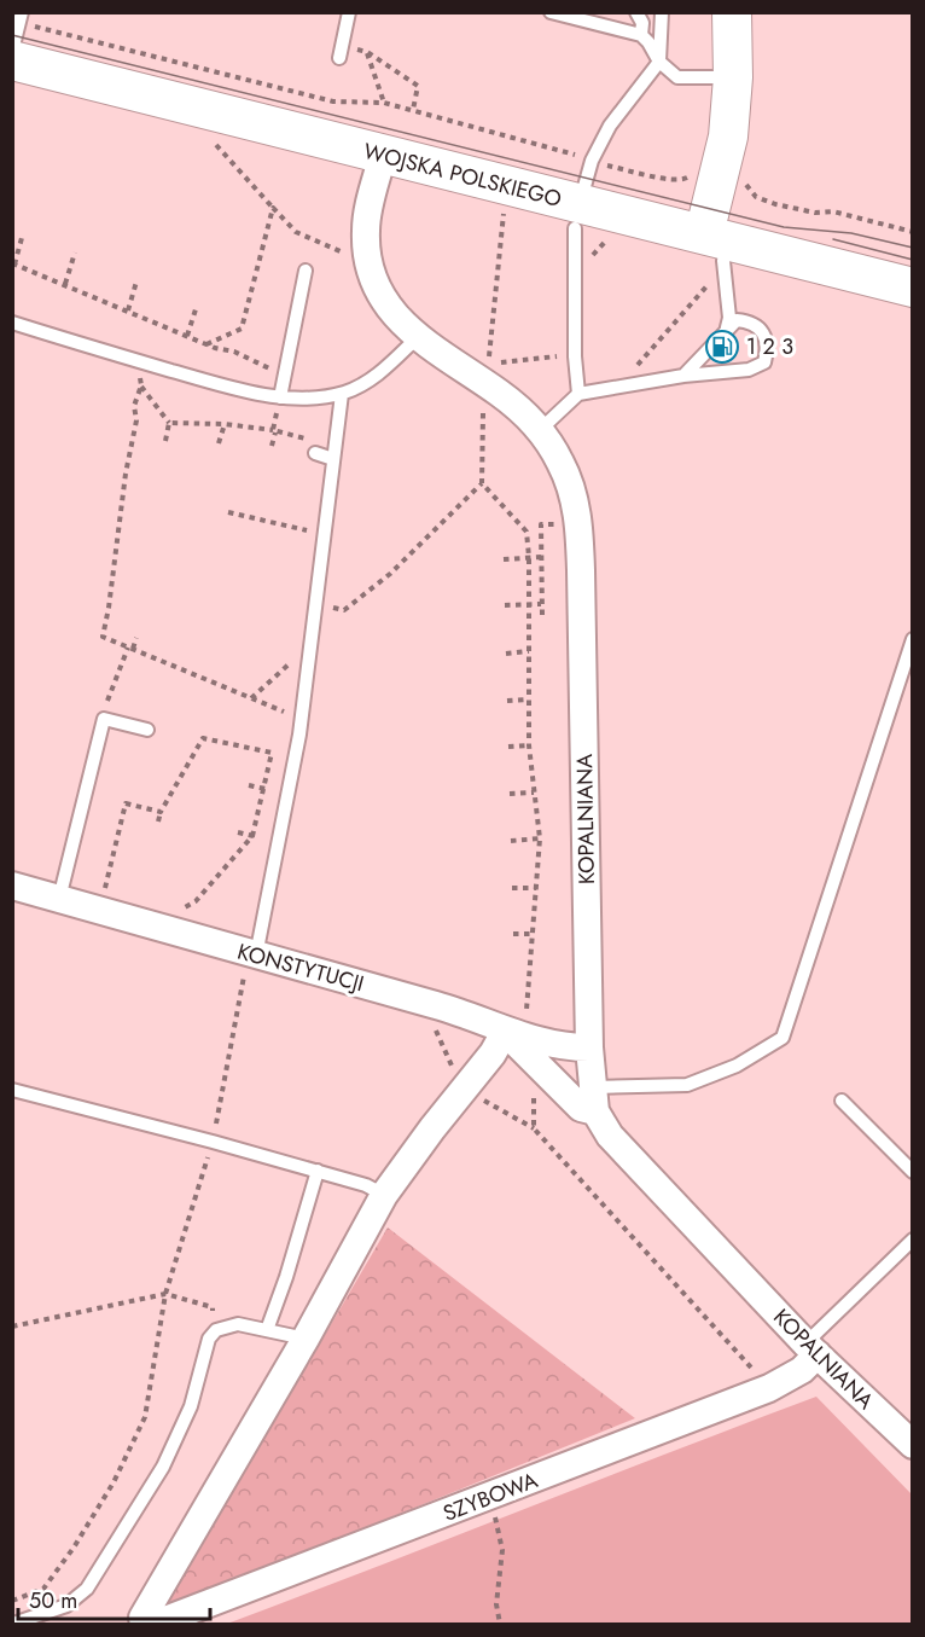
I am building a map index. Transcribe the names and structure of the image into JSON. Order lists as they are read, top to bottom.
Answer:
{
  "streets": {
    "main road": ["WOJSKA POLSKIEGO"],
    "street": ["KOPALNIANA", "KONSTYTUCJI", "SZYBOWA"]
  },
  "crossings": [
    ["WOJSKA POLSKIEGO", "KOPALNIANA"],
    ["KOPALNIANA", "KONSTYTUCJI"],
    ["KOPALNIANA", "SZYBOWA"]
  ],
  "places": {
    "fuel station": ["1 2 3"]
  },
  "scale_bar": "50 m"
}
